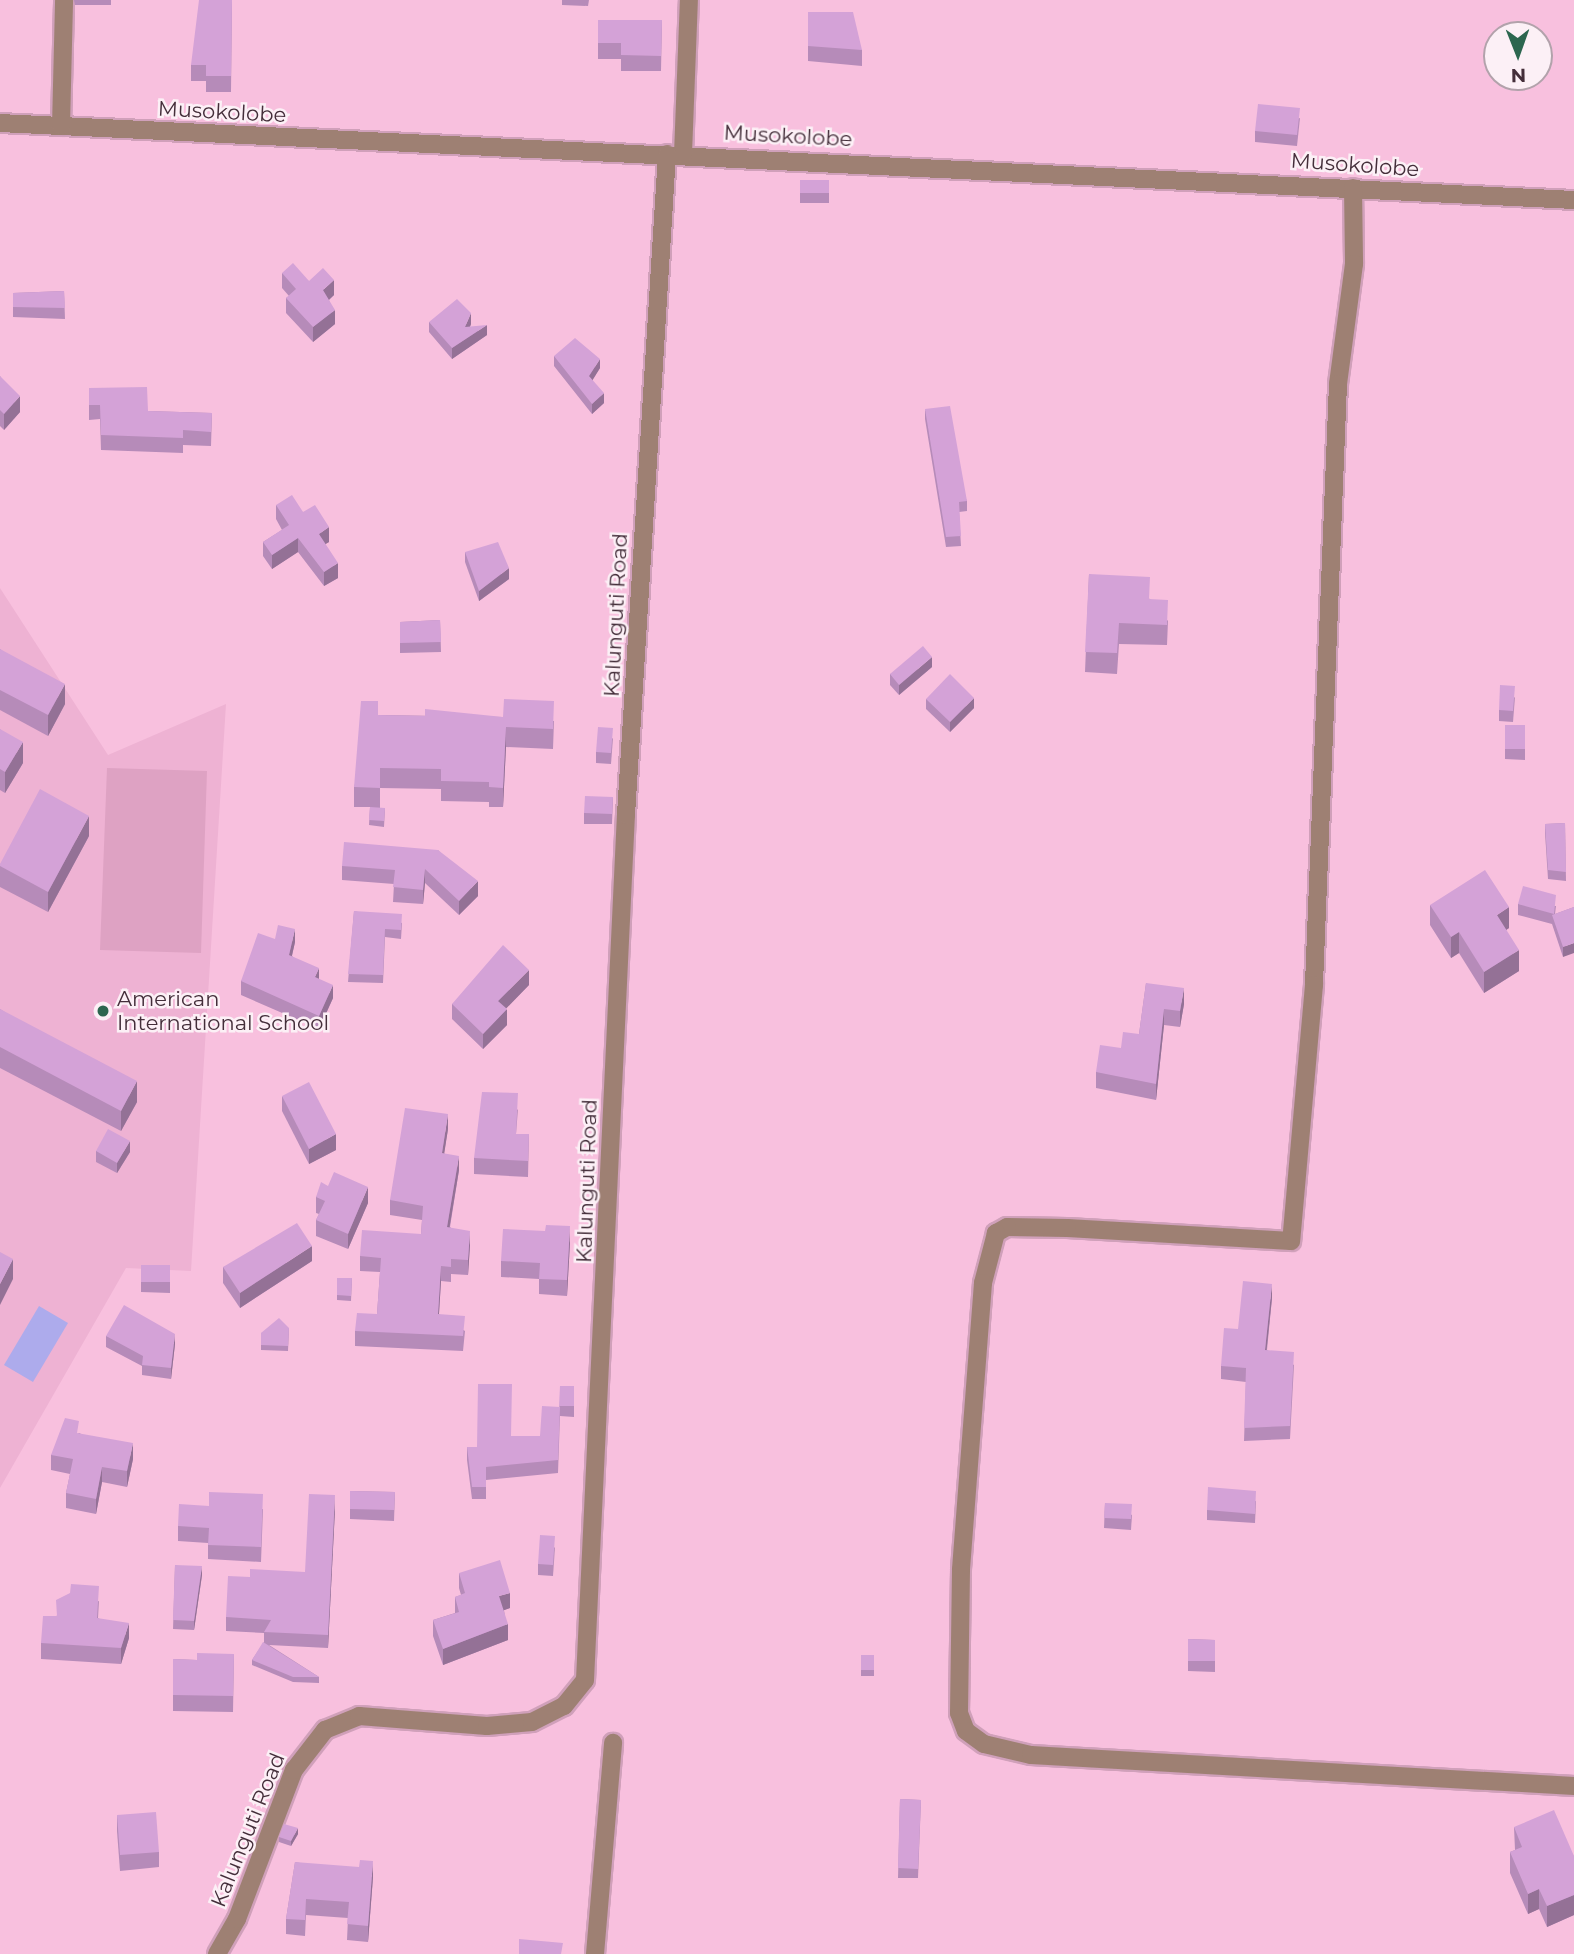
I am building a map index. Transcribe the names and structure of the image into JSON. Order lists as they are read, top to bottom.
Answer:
{
  "streets": {
    "street": ["Musokolobe", "Kalunguti Road"]
  },
  "crossings": [
    ["Musokolobe", "Kalunguti Road"]
  ],
  "places": ["American International School"],
  "north": "bottom"
}
